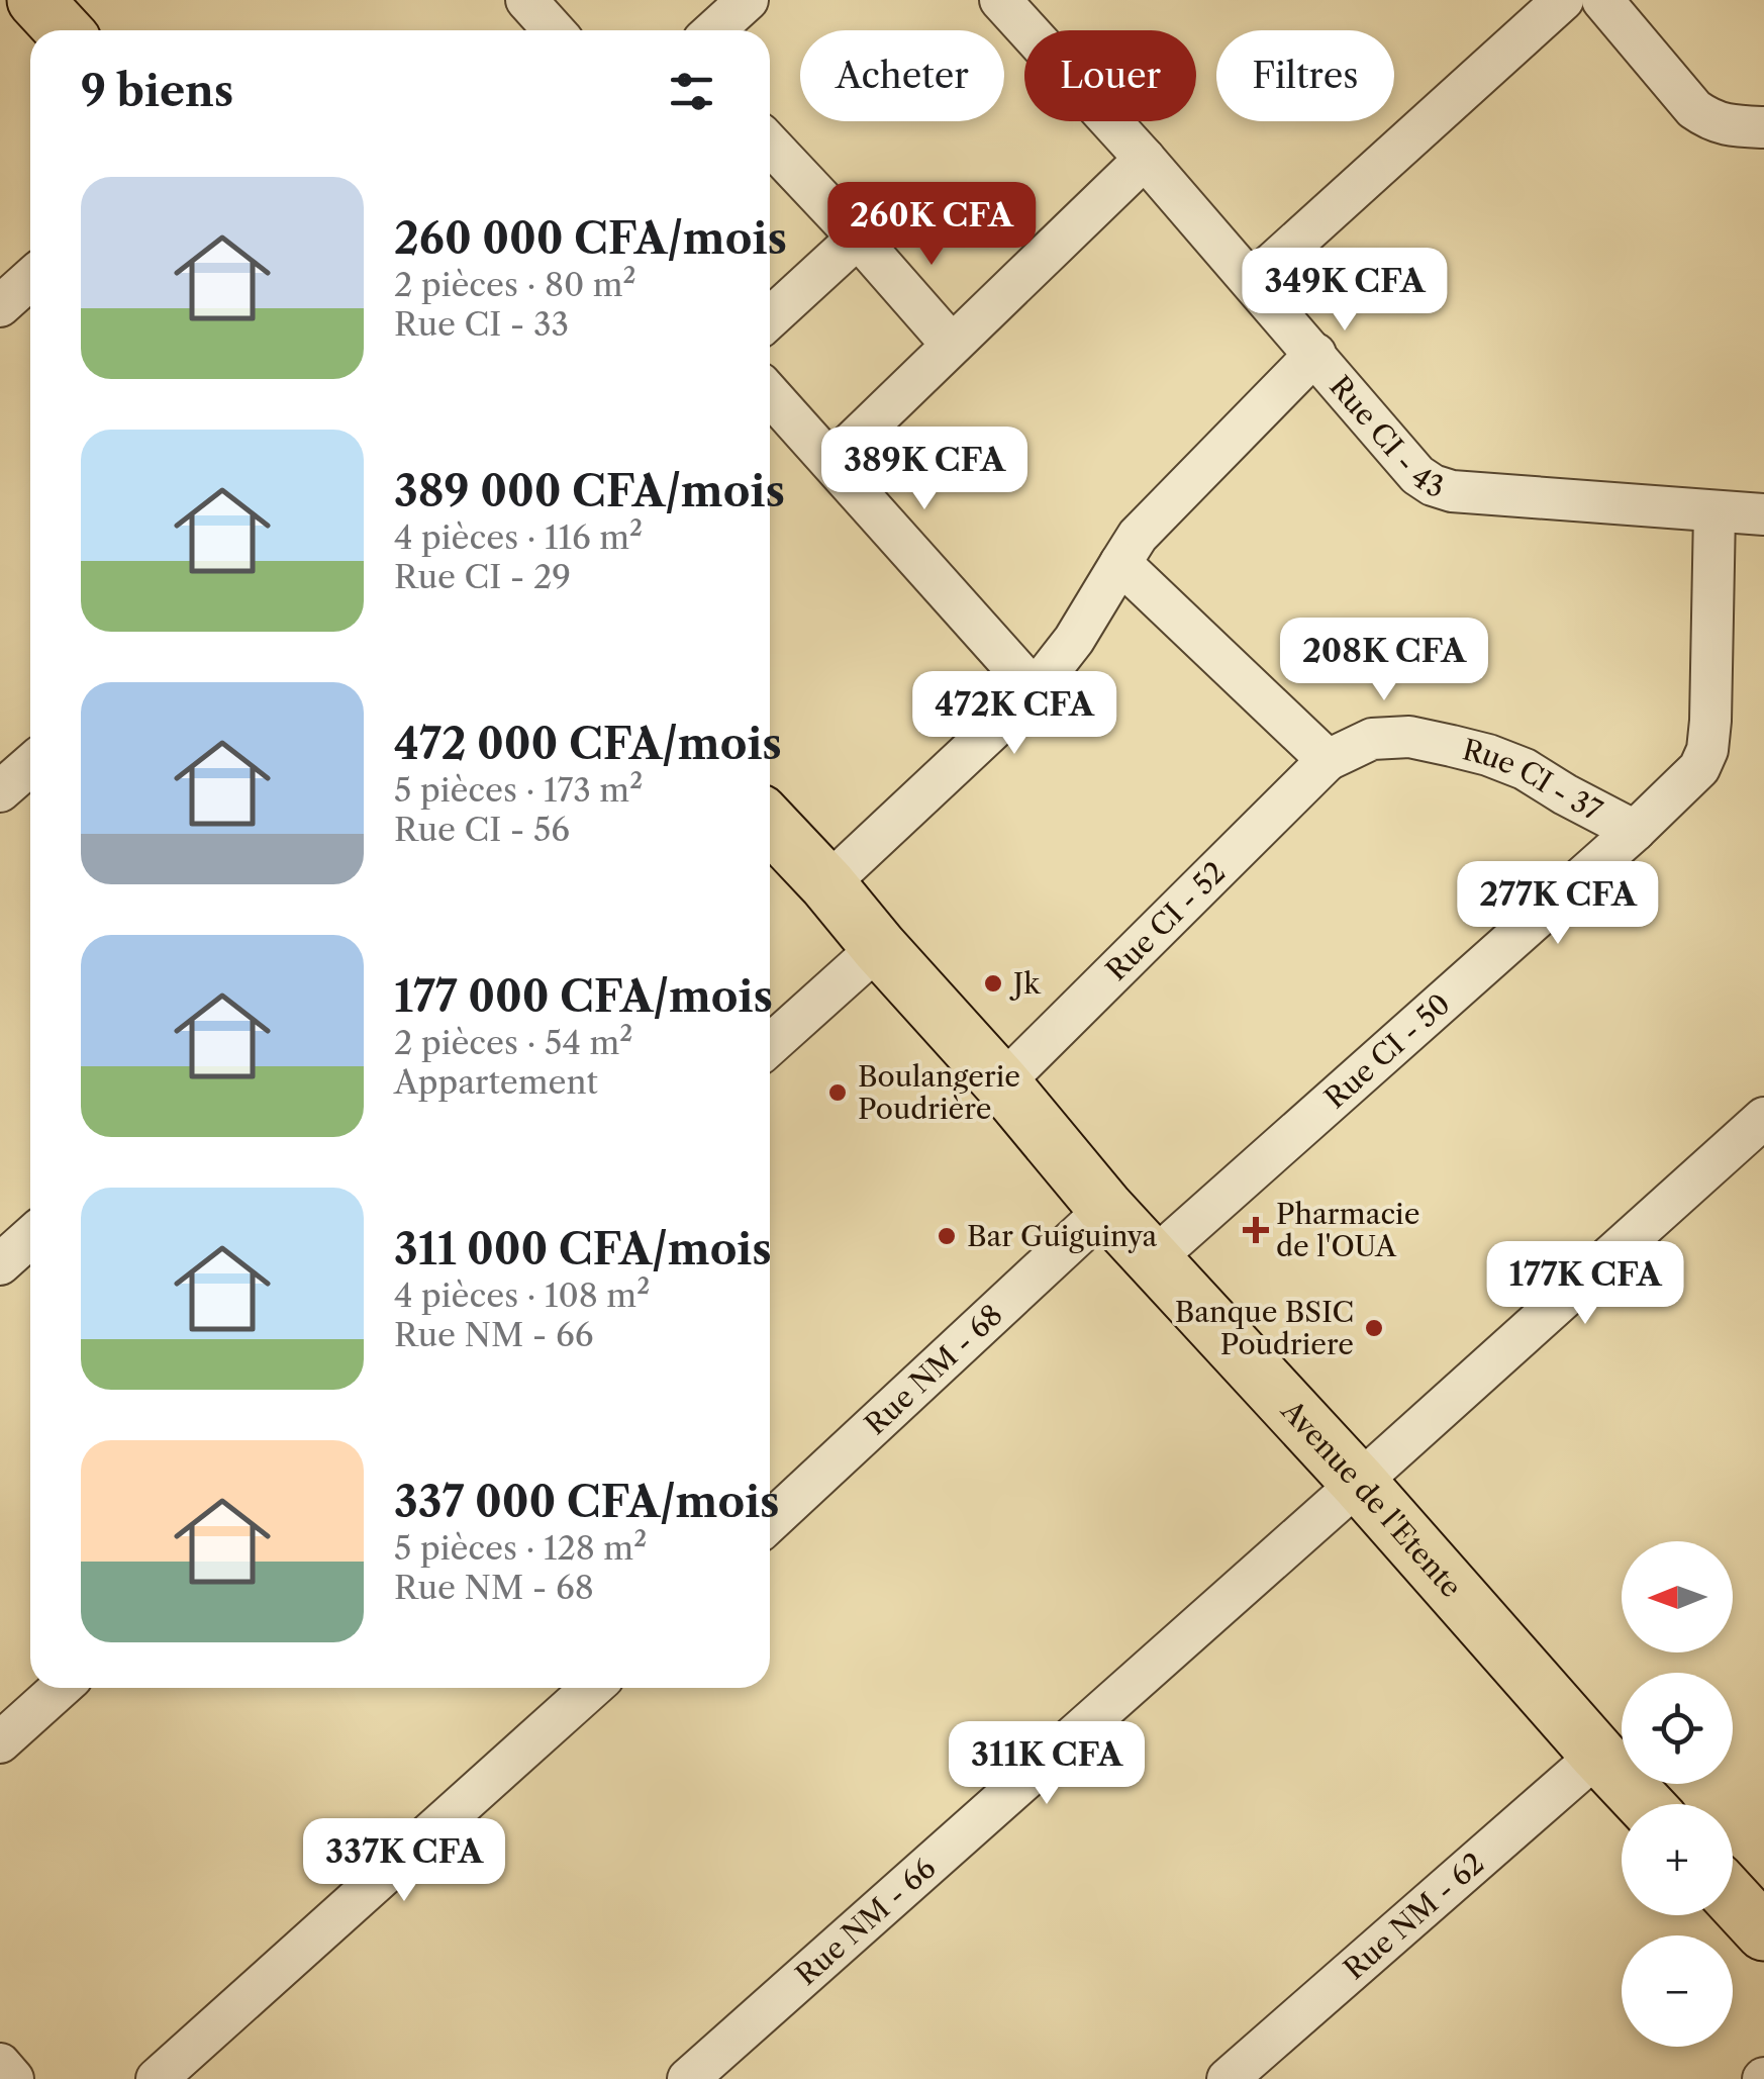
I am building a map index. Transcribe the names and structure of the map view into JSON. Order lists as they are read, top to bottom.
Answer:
{
  "streets": {
    "main road": ["Avenue de l'Etente"],
    "street": [
      "Rue CI - 43",
      "Rue CI - 37",
      "Rue CI - 52",
      "Rue CI - 50",
      "Rue NM - 68",
      "Rue NM - 62",
      "Rue NM - 66"
    ]
  },
  "crossings": [
    ["Rue CI - 43", "Rue CI - 50"],
    ["Rue CI - 37", "Rue CI - 52"],
    ["Rue CI - 37", "Rue CI - 50"],
    ["Rue CI - 52", "Avenue de l'Etente"],
    ["Rue CI - 50", "Avenue de l'Etente"],
    ["Rue NM - 68", "Avenue de l'Etente"],
    ["Avenue de l'Etente", "Rue NM - 62"],
    ["Avenue de l'Etente", "Rue NM - 66"]
  ],
  "places": {
    "other": [
      "Jk",
      "Boulangerie Poudrière",
      "Bar Guiguinya",
      "Banque BSIC Poudriere"
    ],
    "health": ["Pharmacie de l'OUA"]
  },
  "north": "left",
  "page": {
    "chip": ["Acheter", "Louer", "Filtres"],
    "heading": "9 biens",
    "list": [
      {
        "name": "260 000 CFA/mois",
        "note": "2 pièces · 80 m² · Rue CI - 33"
      },
      {
        "name": "389 000 CFA/mois",
        "note": "4 pièces · 116 m² · Rue CI - 29"
      },
      {
        "name": "472 000 CFA/mois",
        "note": "5 pièces · 173 m² · Rue CI - 56"
      },
      {
        "name": "177 000 CFA/mois",
        "note": "2 pièces · 54 m² · Appartement"
      },
      {
        "name": "311 000 CFA/mois",
        "note": "4 pièces · 108 m² · Rue NM - 66"
      },
      {
        "name": "337 000 CFA/mois",
        "note": "5 pièces · 128 m² · Rue NM - 68"
      }
    ],
    "price": [
      "260K CFA",
      "349K CFA",
      "389K CFA",
      "208K CFA",
      "472K CFA",
      "277K CFA",
      "177K CFA",
      "311K CFA",
      "337K CFA"
    ],
    "map_buttons": ["+", "−"]
  }
}
